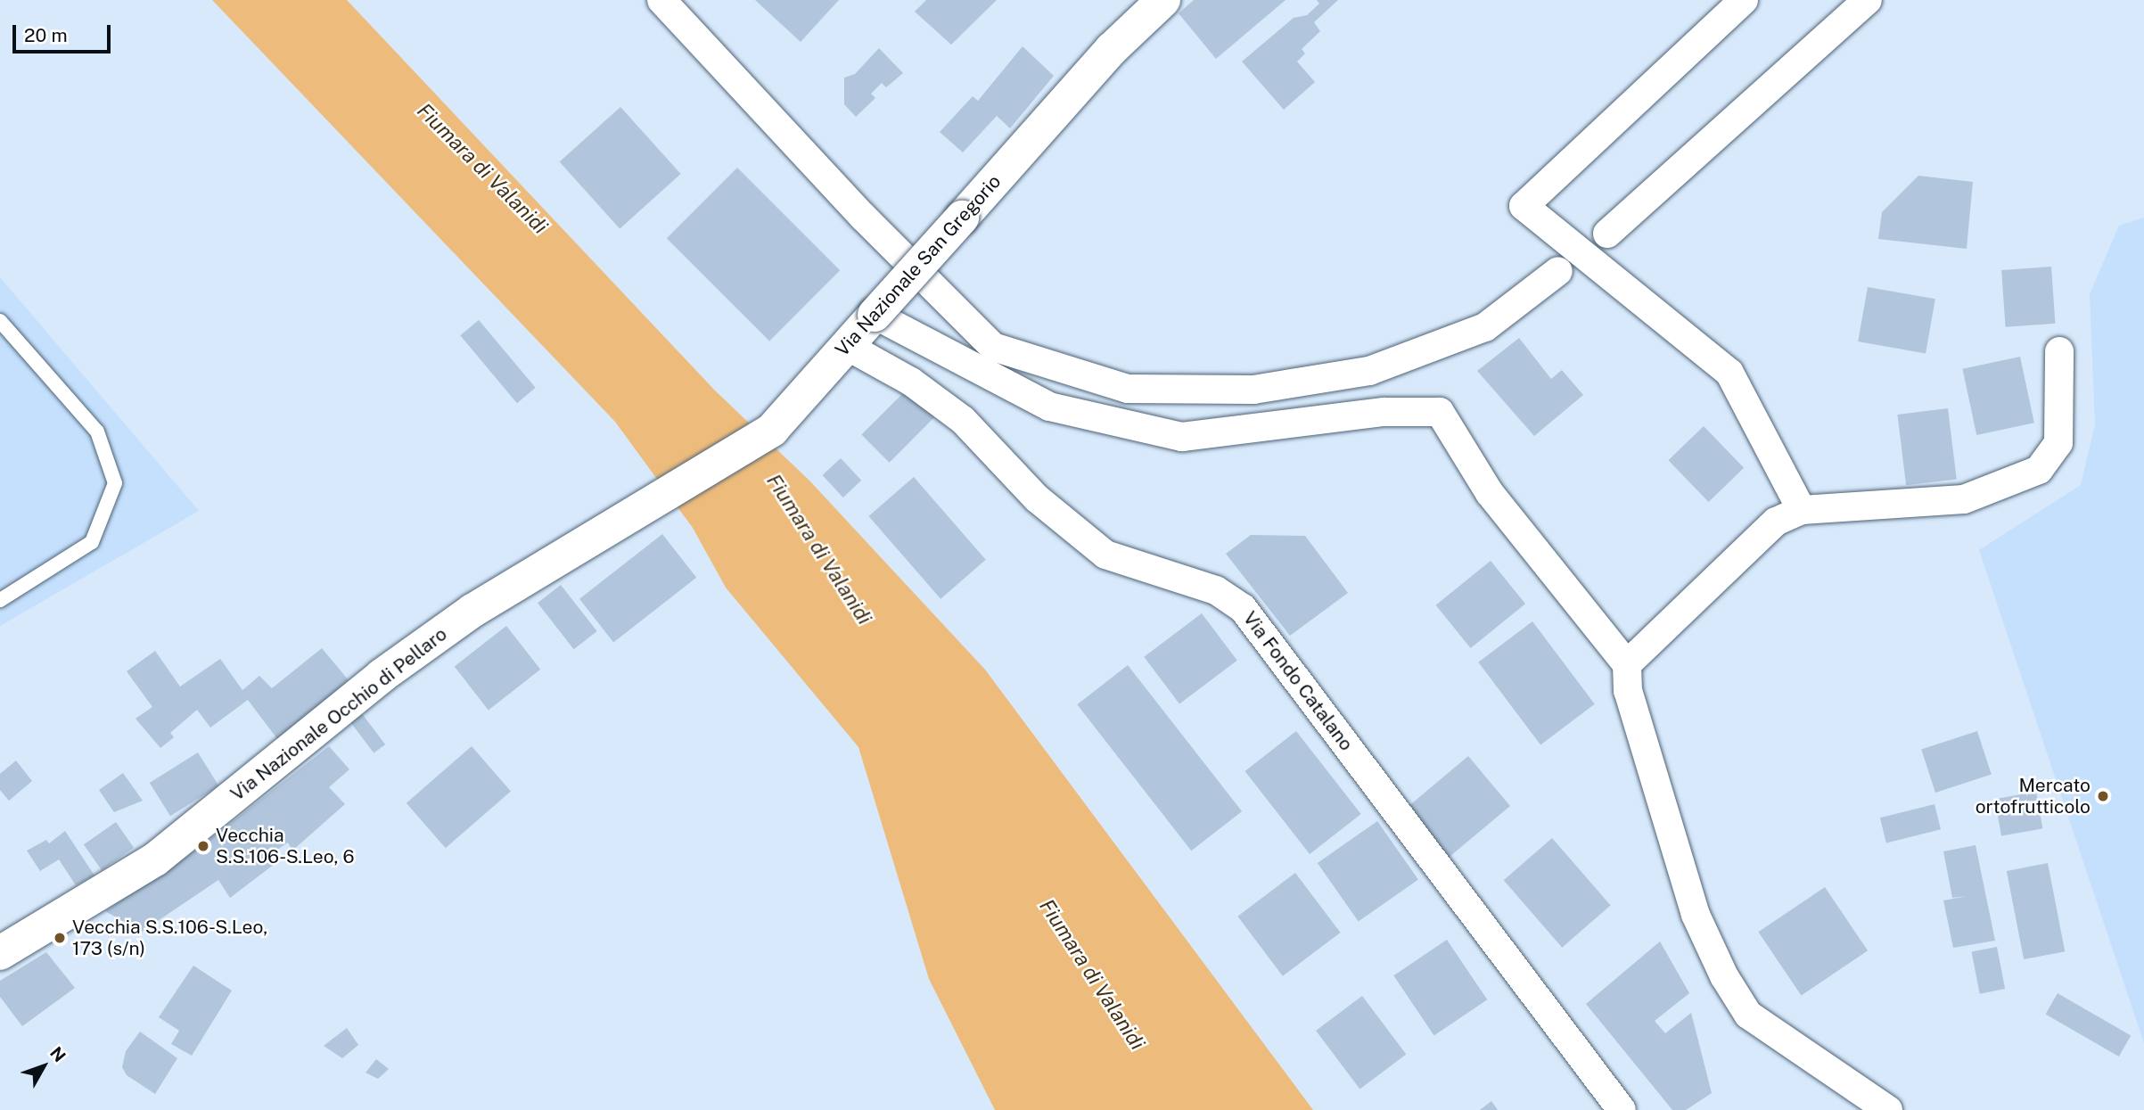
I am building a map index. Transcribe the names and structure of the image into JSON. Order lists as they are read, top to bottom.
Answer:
{
  "streets": {
    "street": ["Via Nazionale San Gregorio", "Via Fondo Catalano", "Via Nazionale Occhio di Pellaro"]
  },
  "crossings": [
    ["Via Nazionale San Gregorio", "Via Fondo Catalano"],
    ["Via Nazionale San Gregorio", "Via Nazionale Occhio di Pellaro"]
  ],
  "water": ["Fiumara di Valanidi"],
  "places": ["Mercato ortofrutticolo", "Vecchia S.S.106-S.Leo, 6", "Vecchia S.S.106-S.Leo, 173 (s/n)"],
  "scale_bar": "20 m",
  "north": "top right"
}
